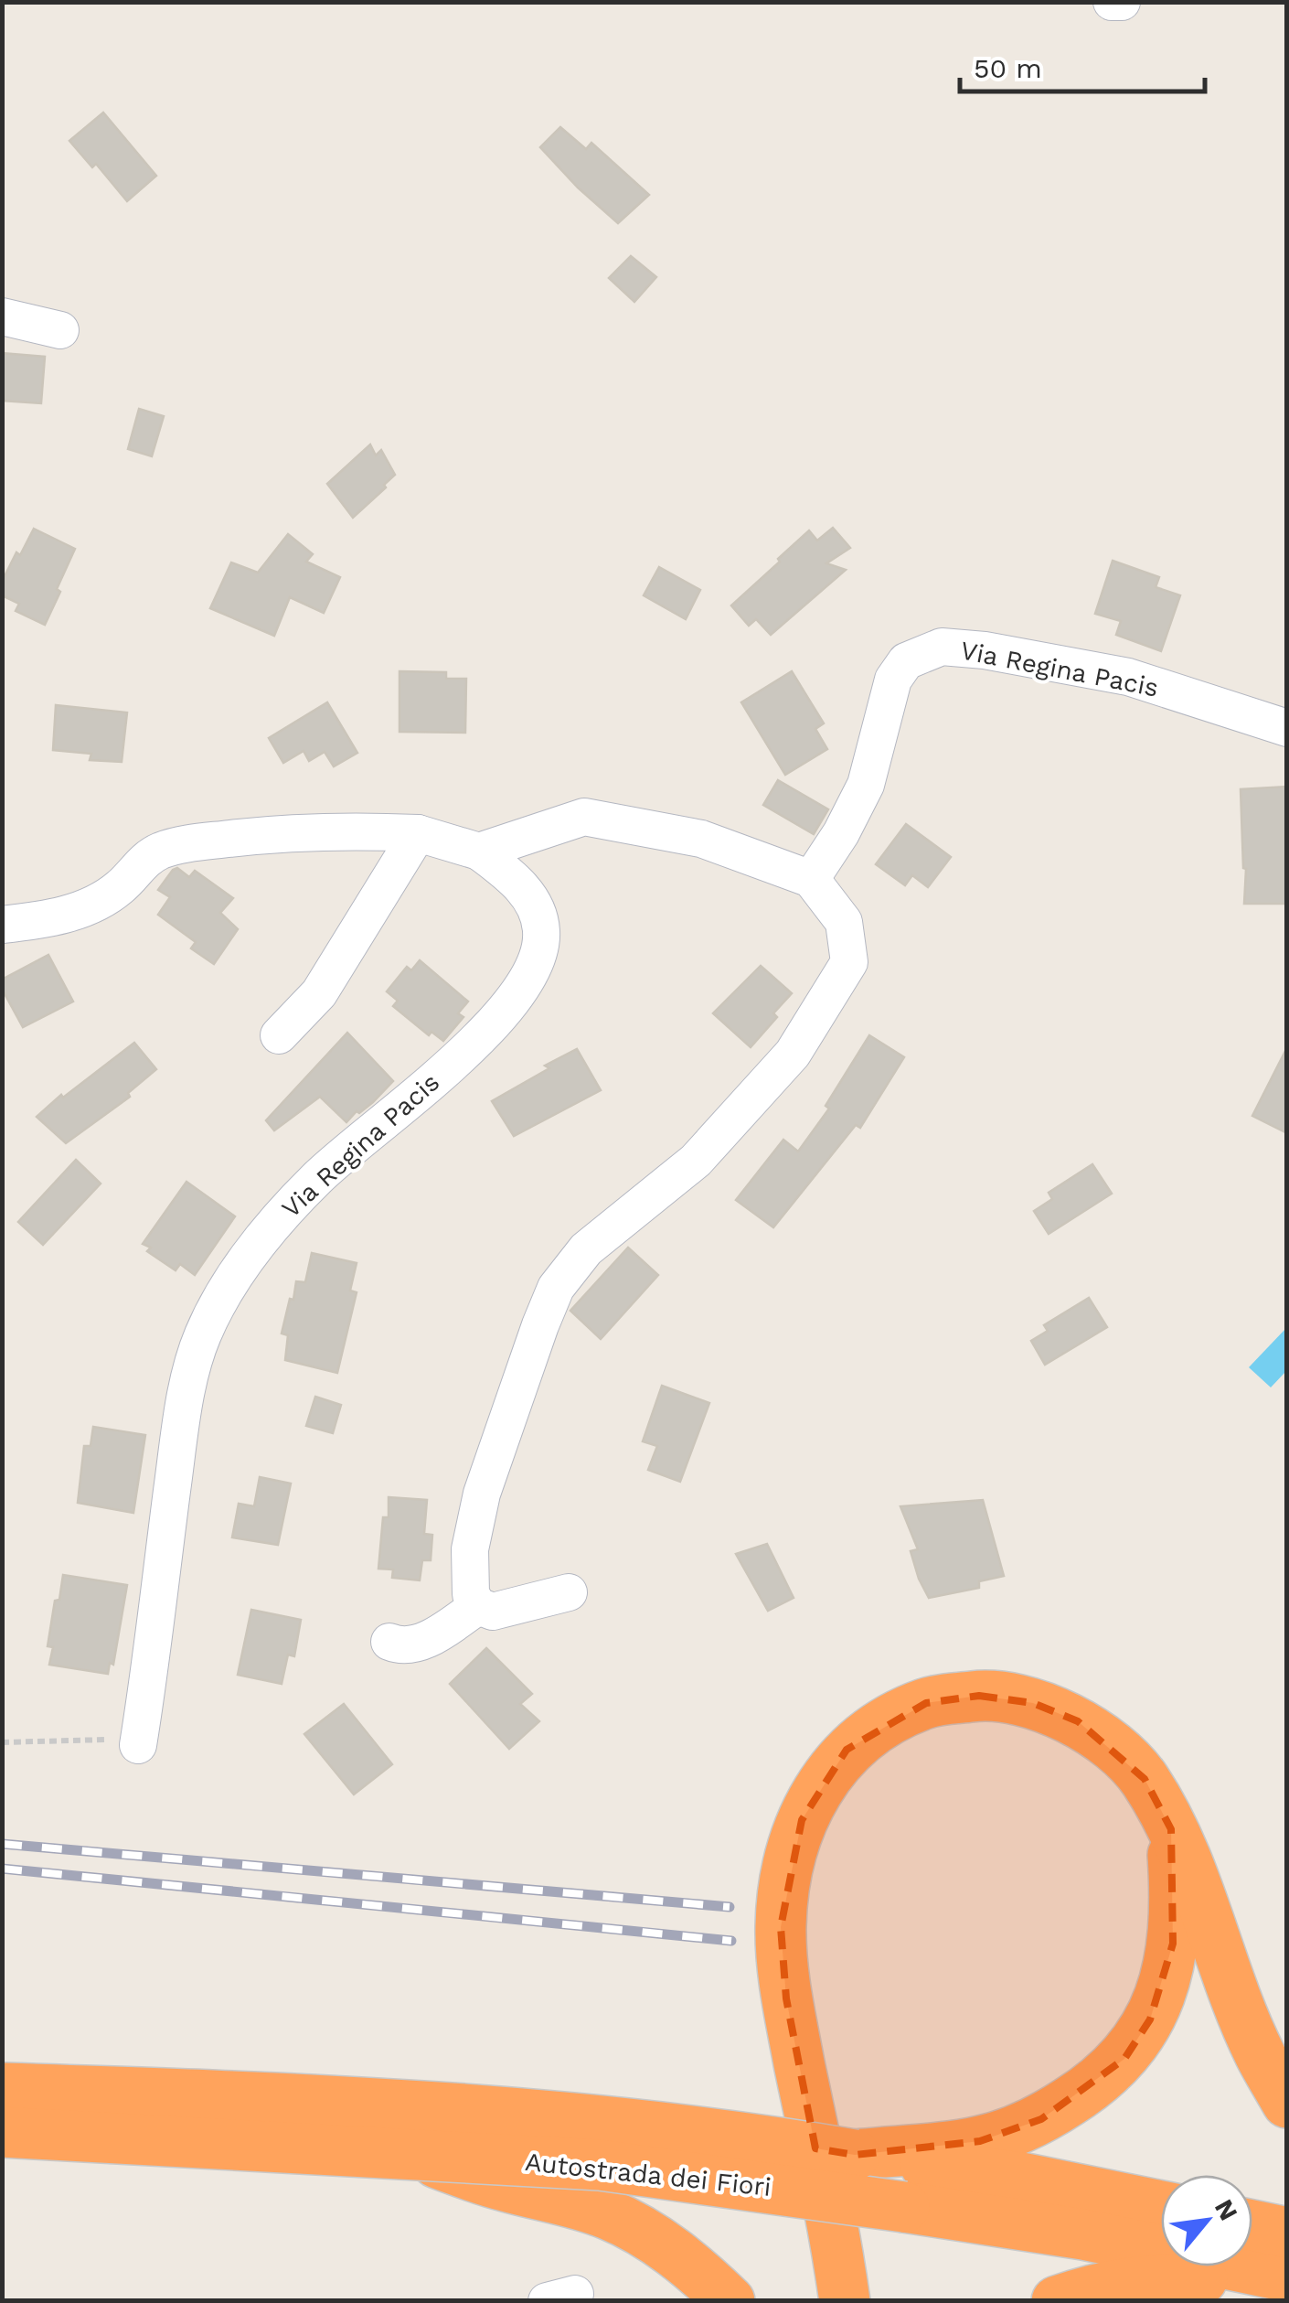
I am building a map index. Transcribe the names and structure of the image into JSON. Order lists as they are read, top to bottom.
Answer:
{
  "streets": {
    "highway": ["Autostrada dei Fiori"],
    "street": ["Via Regina Pacis"]
  },
  "scale_bar": "50 m",
  "north": "top right"
}
